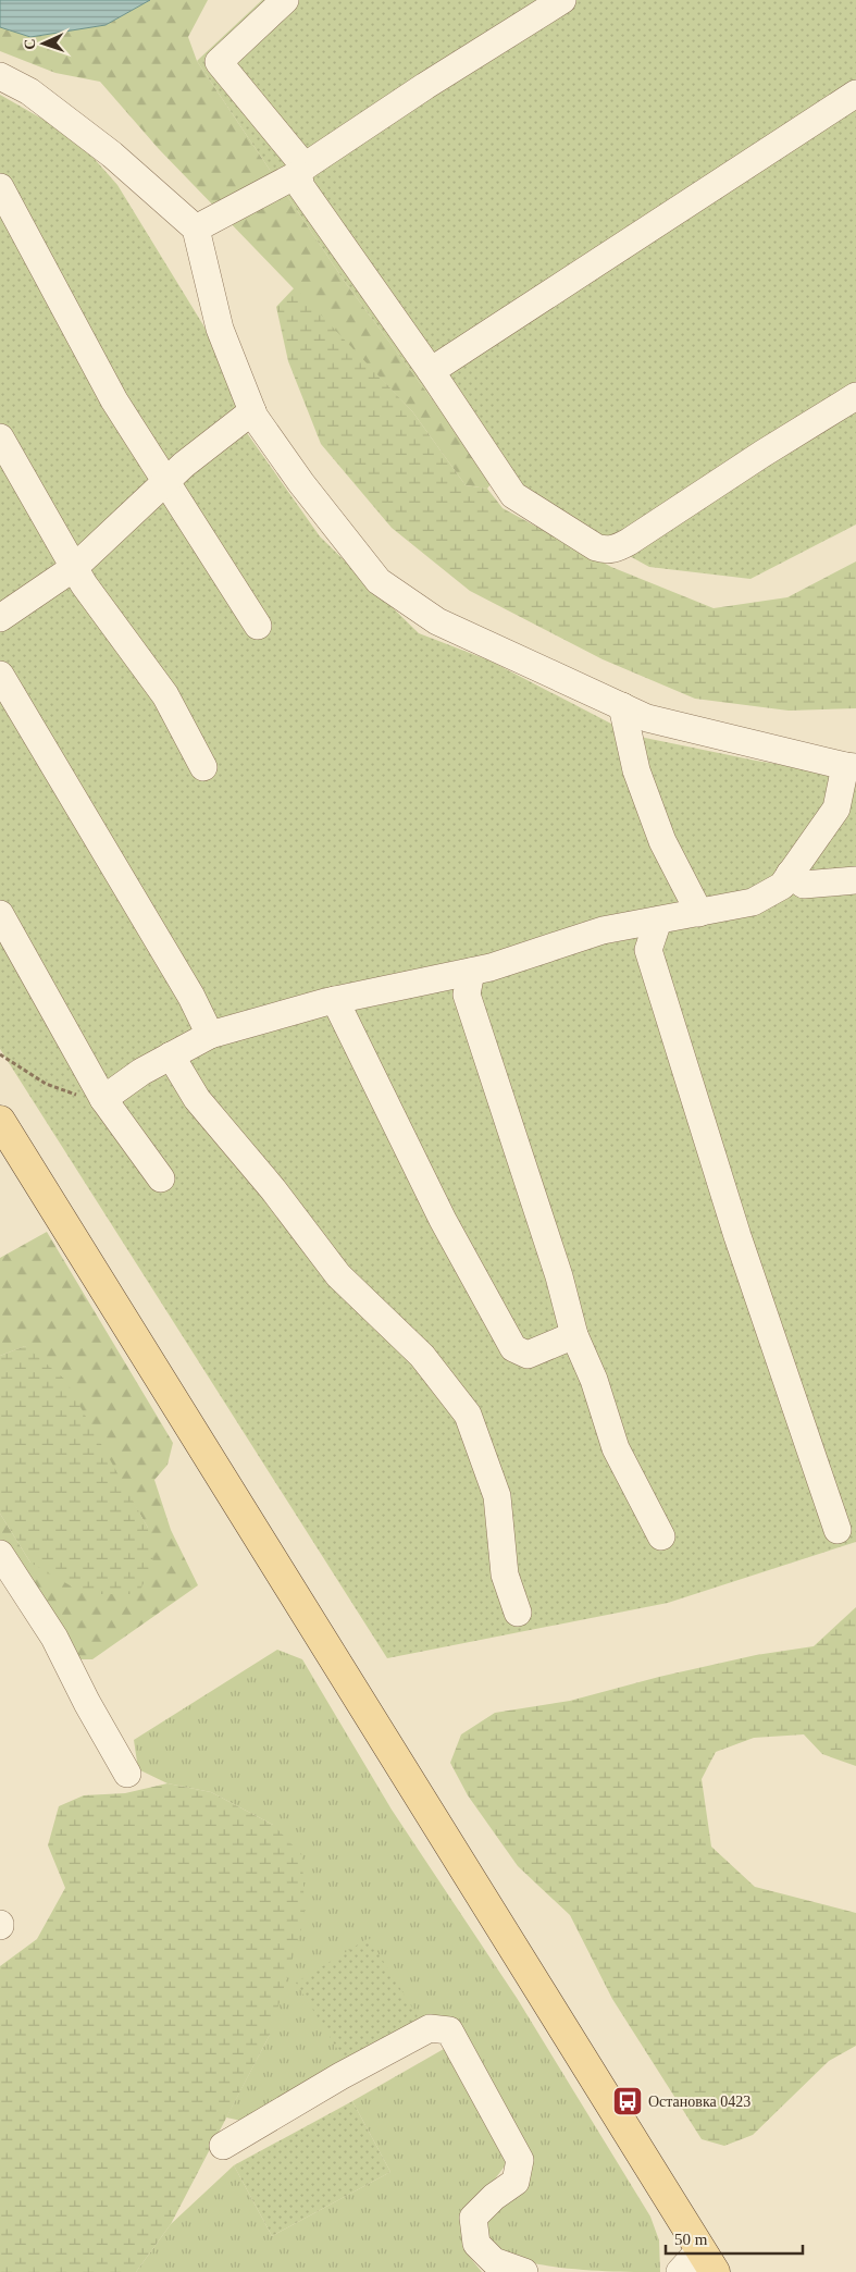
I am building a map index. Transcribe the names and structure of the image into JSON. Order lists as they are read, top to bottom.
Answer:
{
  "places": {
    "bus stop": ["Остановка 0423"]
  },
  "scale_bar": "50 m",
  "north": "left"
}
